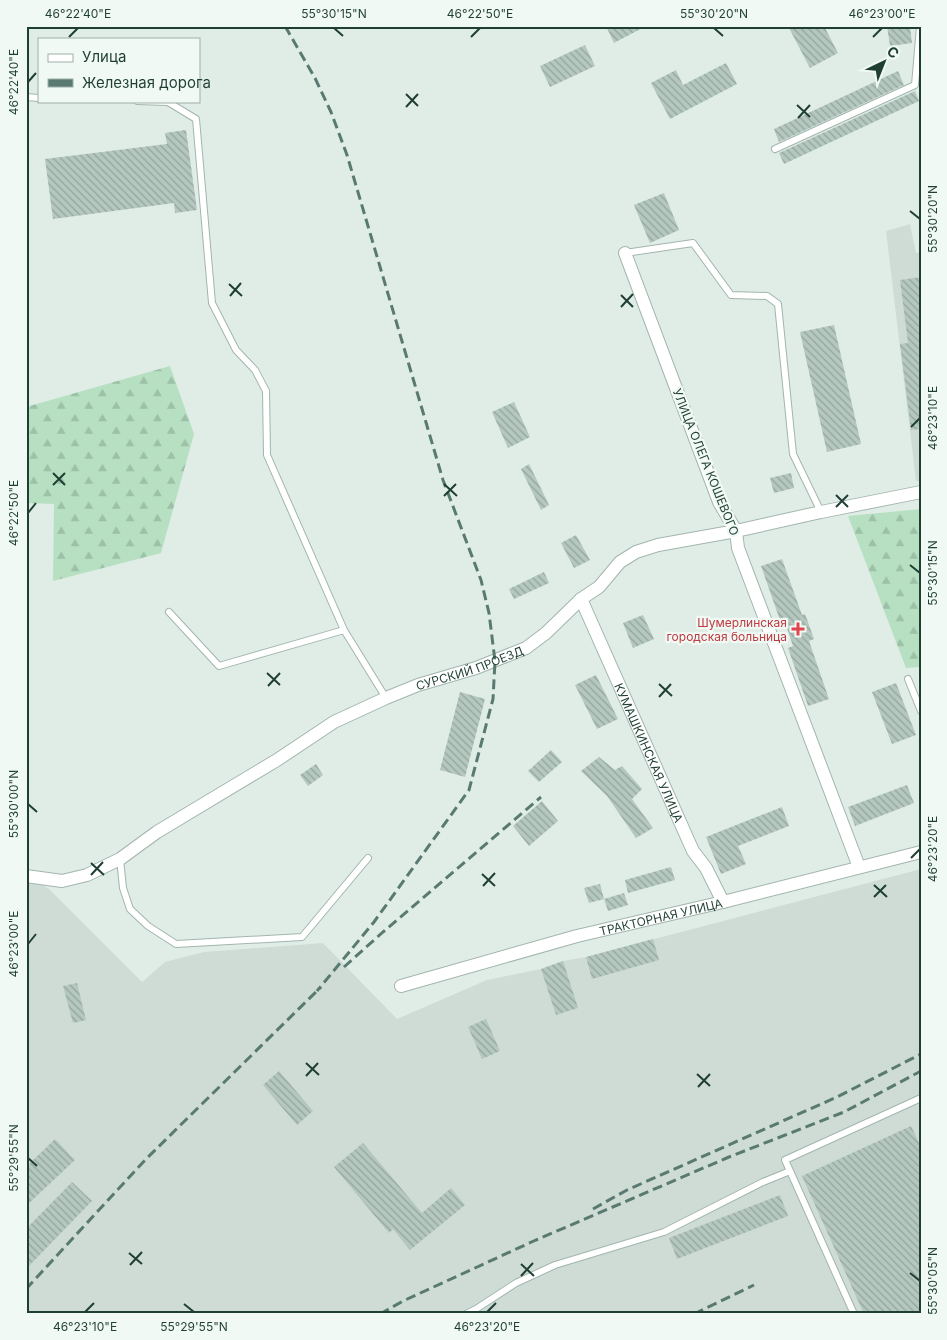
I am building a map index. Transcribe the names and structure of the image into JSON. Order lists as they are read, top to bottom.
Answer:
{
  "streets": {
    "street": [
      "УЛИЦА ОЛЕГА КОШЕВОГО",
      "СУРСКИЙ ПРОЕЗД",
      "КУМАШКИНСКАЯ УЛИЦА",
      "ТРАКТОРНАЯ УЛИЦА"
    ]
  },
  "crossings": [
    ["УЛИЦА ОЛЕГА КОШЕВОГО", "СУРСКИЙ ПРОЕЗД"],
    ["УЛИЦА ОЛЕГА КОШЕВОГО", "ТРАКТОРНАЯ УЛИЦА"],
    ["СУРСКИЙ ПРОЕЗД", "КУМАШКИНСКАЯ УЛИЦА"],
    ["КУМАШКИНСКАЯ УЛИЦА", "ТРАКТОРНАЯ УЛИЦА"]
  ],
  "places": {
    "health": ["Шумерлинская городская больница"]
  },
  "legend": ["Улица", "Железная дорога"],
  "north": "top right",
  "coordinates": [
    "46°22'40\"E",
    "55°30'15\"N",
    "46°22'50\"E",
    "55°30'20\"N",
    "46°23'00\"E",
    "46°23'10\"E",
    "55°30'00\"N",
    "46°23'20\"E",
    "55°29'55\"N",
    "55°30'05\"N"
  ]
}
